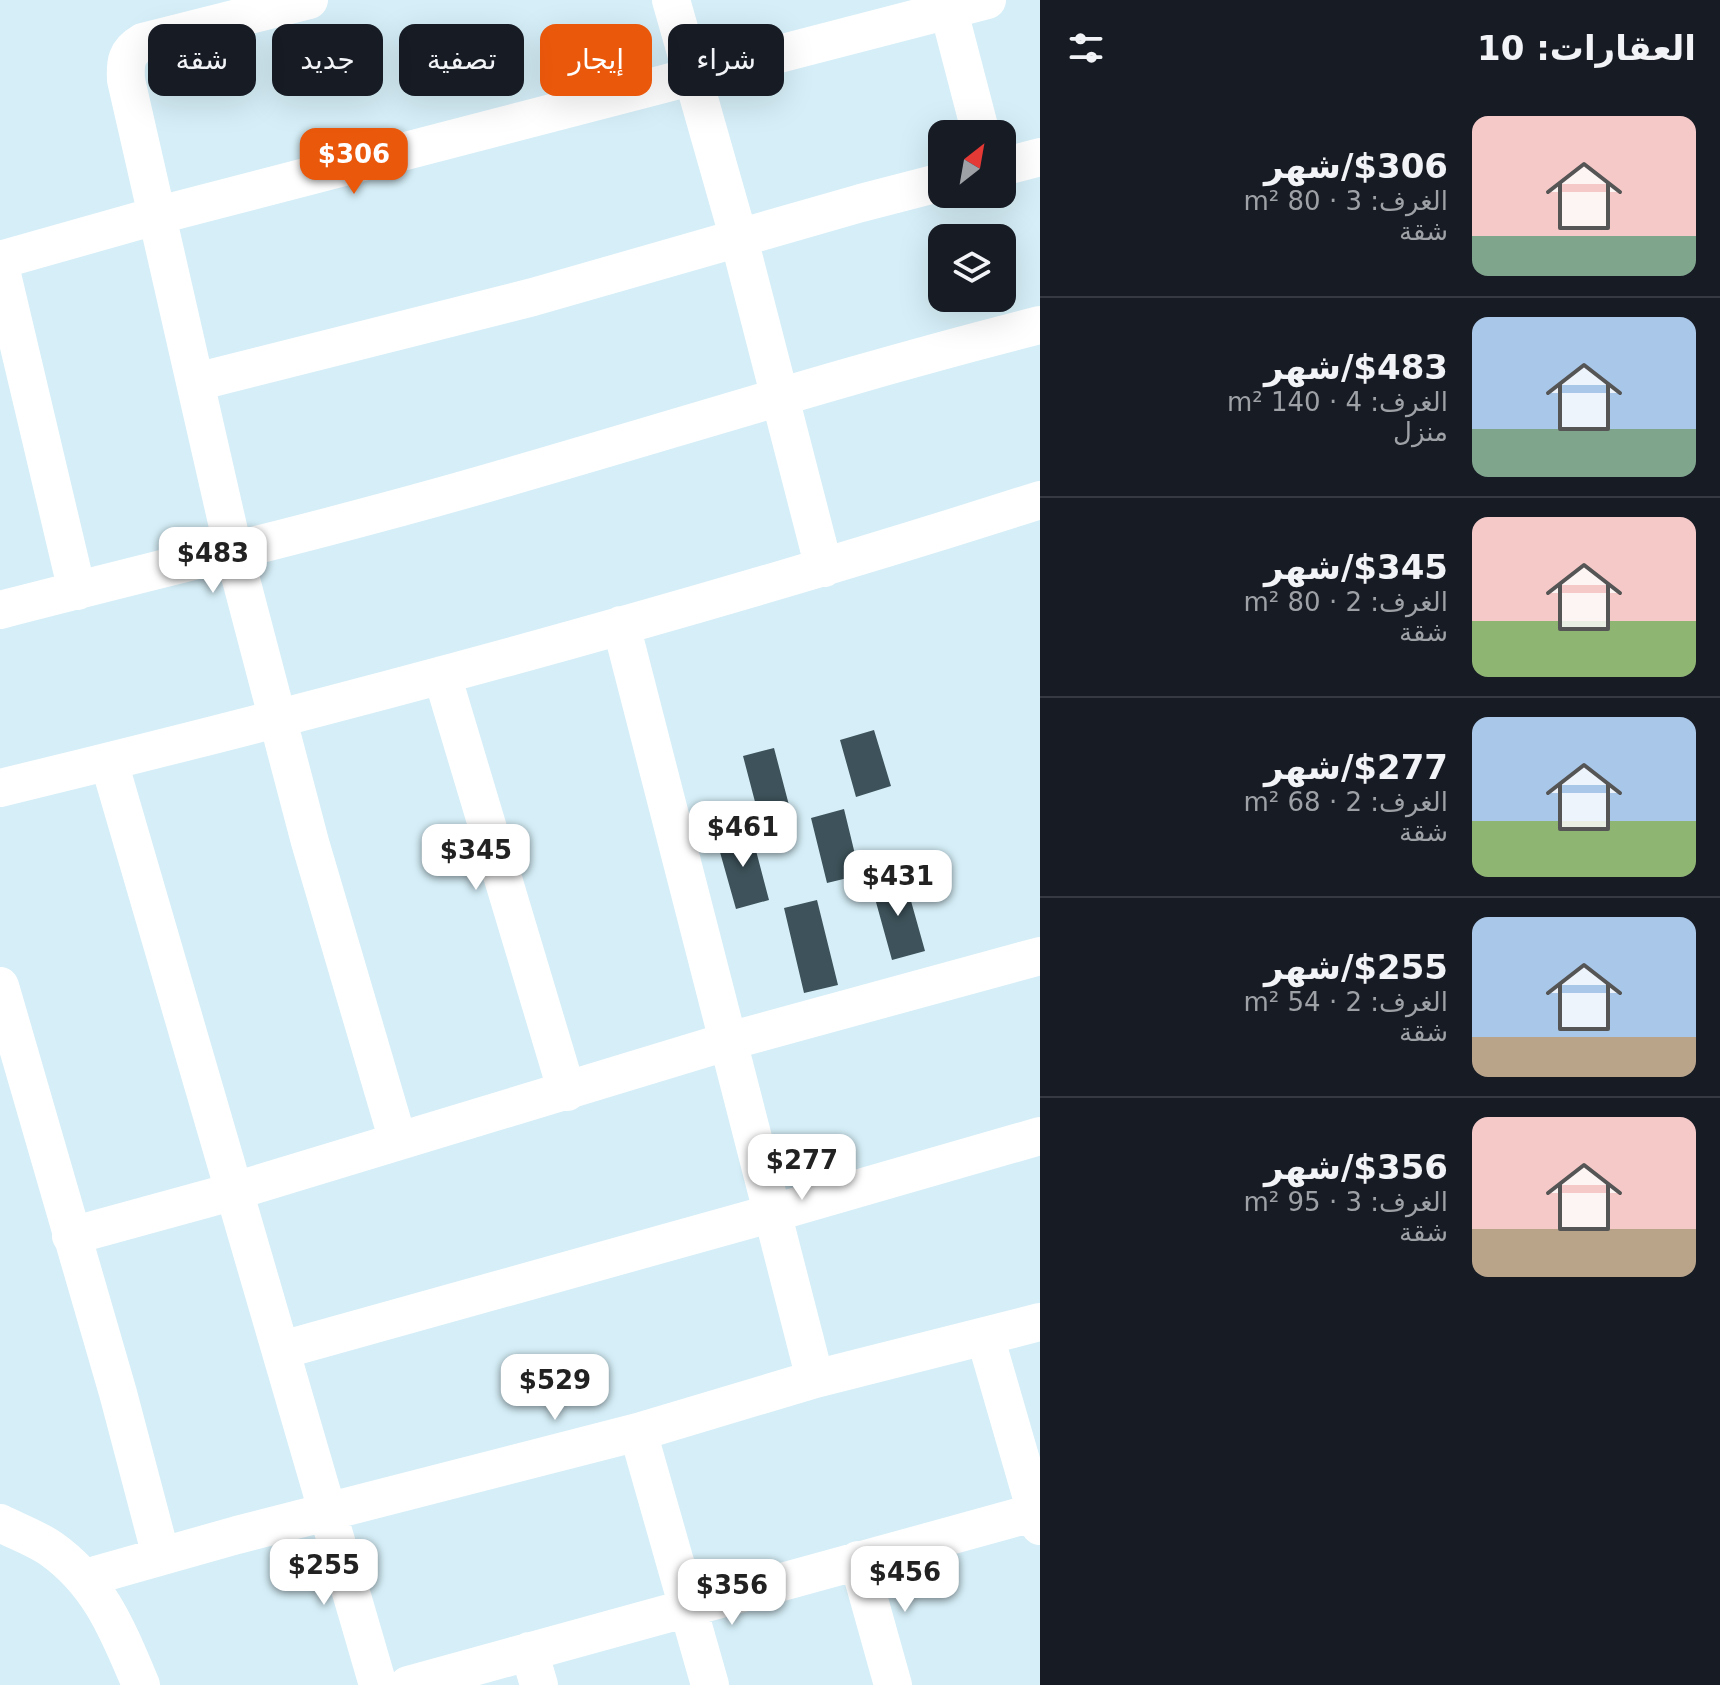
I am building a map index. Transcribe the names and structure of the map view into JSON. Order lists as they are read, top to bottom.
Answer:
{
  "north": "top right",
  "page": {
    "heading": "العقارات: 10",
    "chip": [
      "شراء",
      "إيجار",
      "تصفية",
      "جديد",
      "شقة"
    ],
    "list": [
      {
        "name": "$306/شهر",
        "note": "الغرف: 3 · 80 m² · شقة"
      },
      {
        "name": "$483/شهر",
        "note": "الغرف: 4 · 140 m² · منزل"
      },
      {
        "name": "$345/شهر",
        "note": "الغرف: 2 · 80 m² · شقة"
      },
      {
        "name": "$277/شهر",
        "note": "الغرف: 2 · 68 m² · شقة"
      },
      {
        "name": "$255/شهر",
        "note": "الغرف: 2 · 54 m² · شقة"
      },
      {
        "name": "$356/شهر",
        "note": "الغرف: 3 · 95 m² · شقة"
      }
    ],
    "price": [
      "$306",
      "$483",
      "$461",
      "$345",
      "$431",
      "$277",
      "$529",
      "$255",
      "$456",
      "$356"
    ]
  }
}
